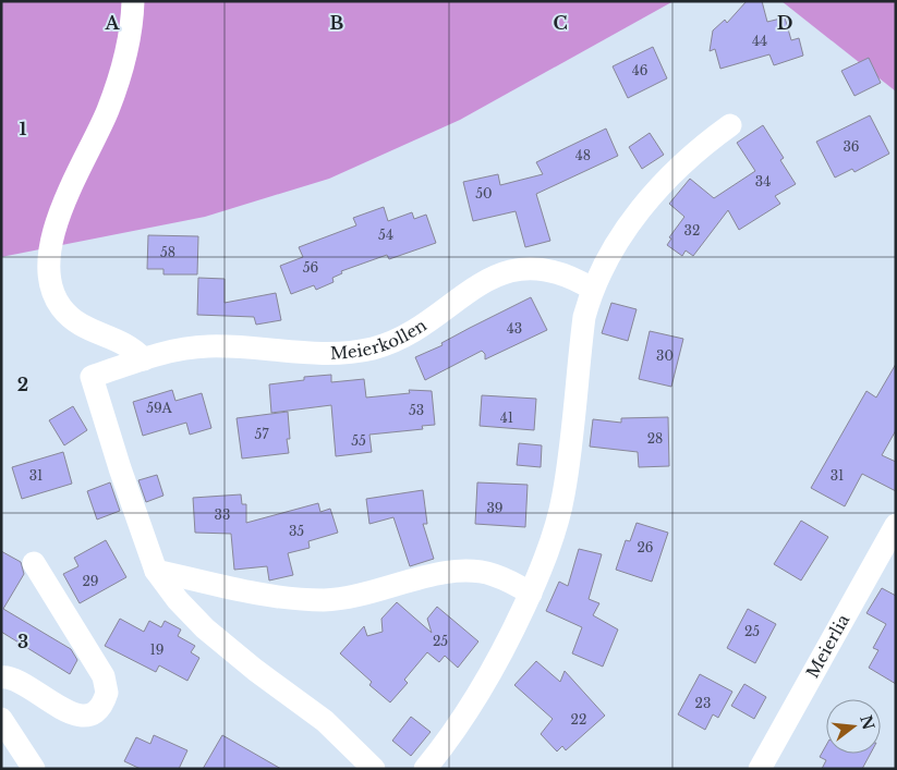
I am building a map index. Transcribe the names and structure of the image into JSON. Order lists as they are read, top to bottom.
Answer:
{
  "streets": {
    "street": ["Meierkollen", "Meierlia"]
  },
  "house_numbers": [
    "44",
    "46",
    "36",
    "48",
    "34",
    "50",
    "32",
    "54",
    "58",
    "56",
    "43",
    "30",
    "59A",
    "53",
    "41",
    "57",
    "28",
    "55",
    "31",
    "31",
    "39",
    "33",
    "35",
    "26",
    "29",
    "25",
    "25",
    "19",
    "23",
    "22"
  ],
  "north": "right",
  "grid": {
    "columns": [
      "A",
      "B",
      "C",
      "D"
    ],
    "rows": ["1", "2", "3"]
  }
}
